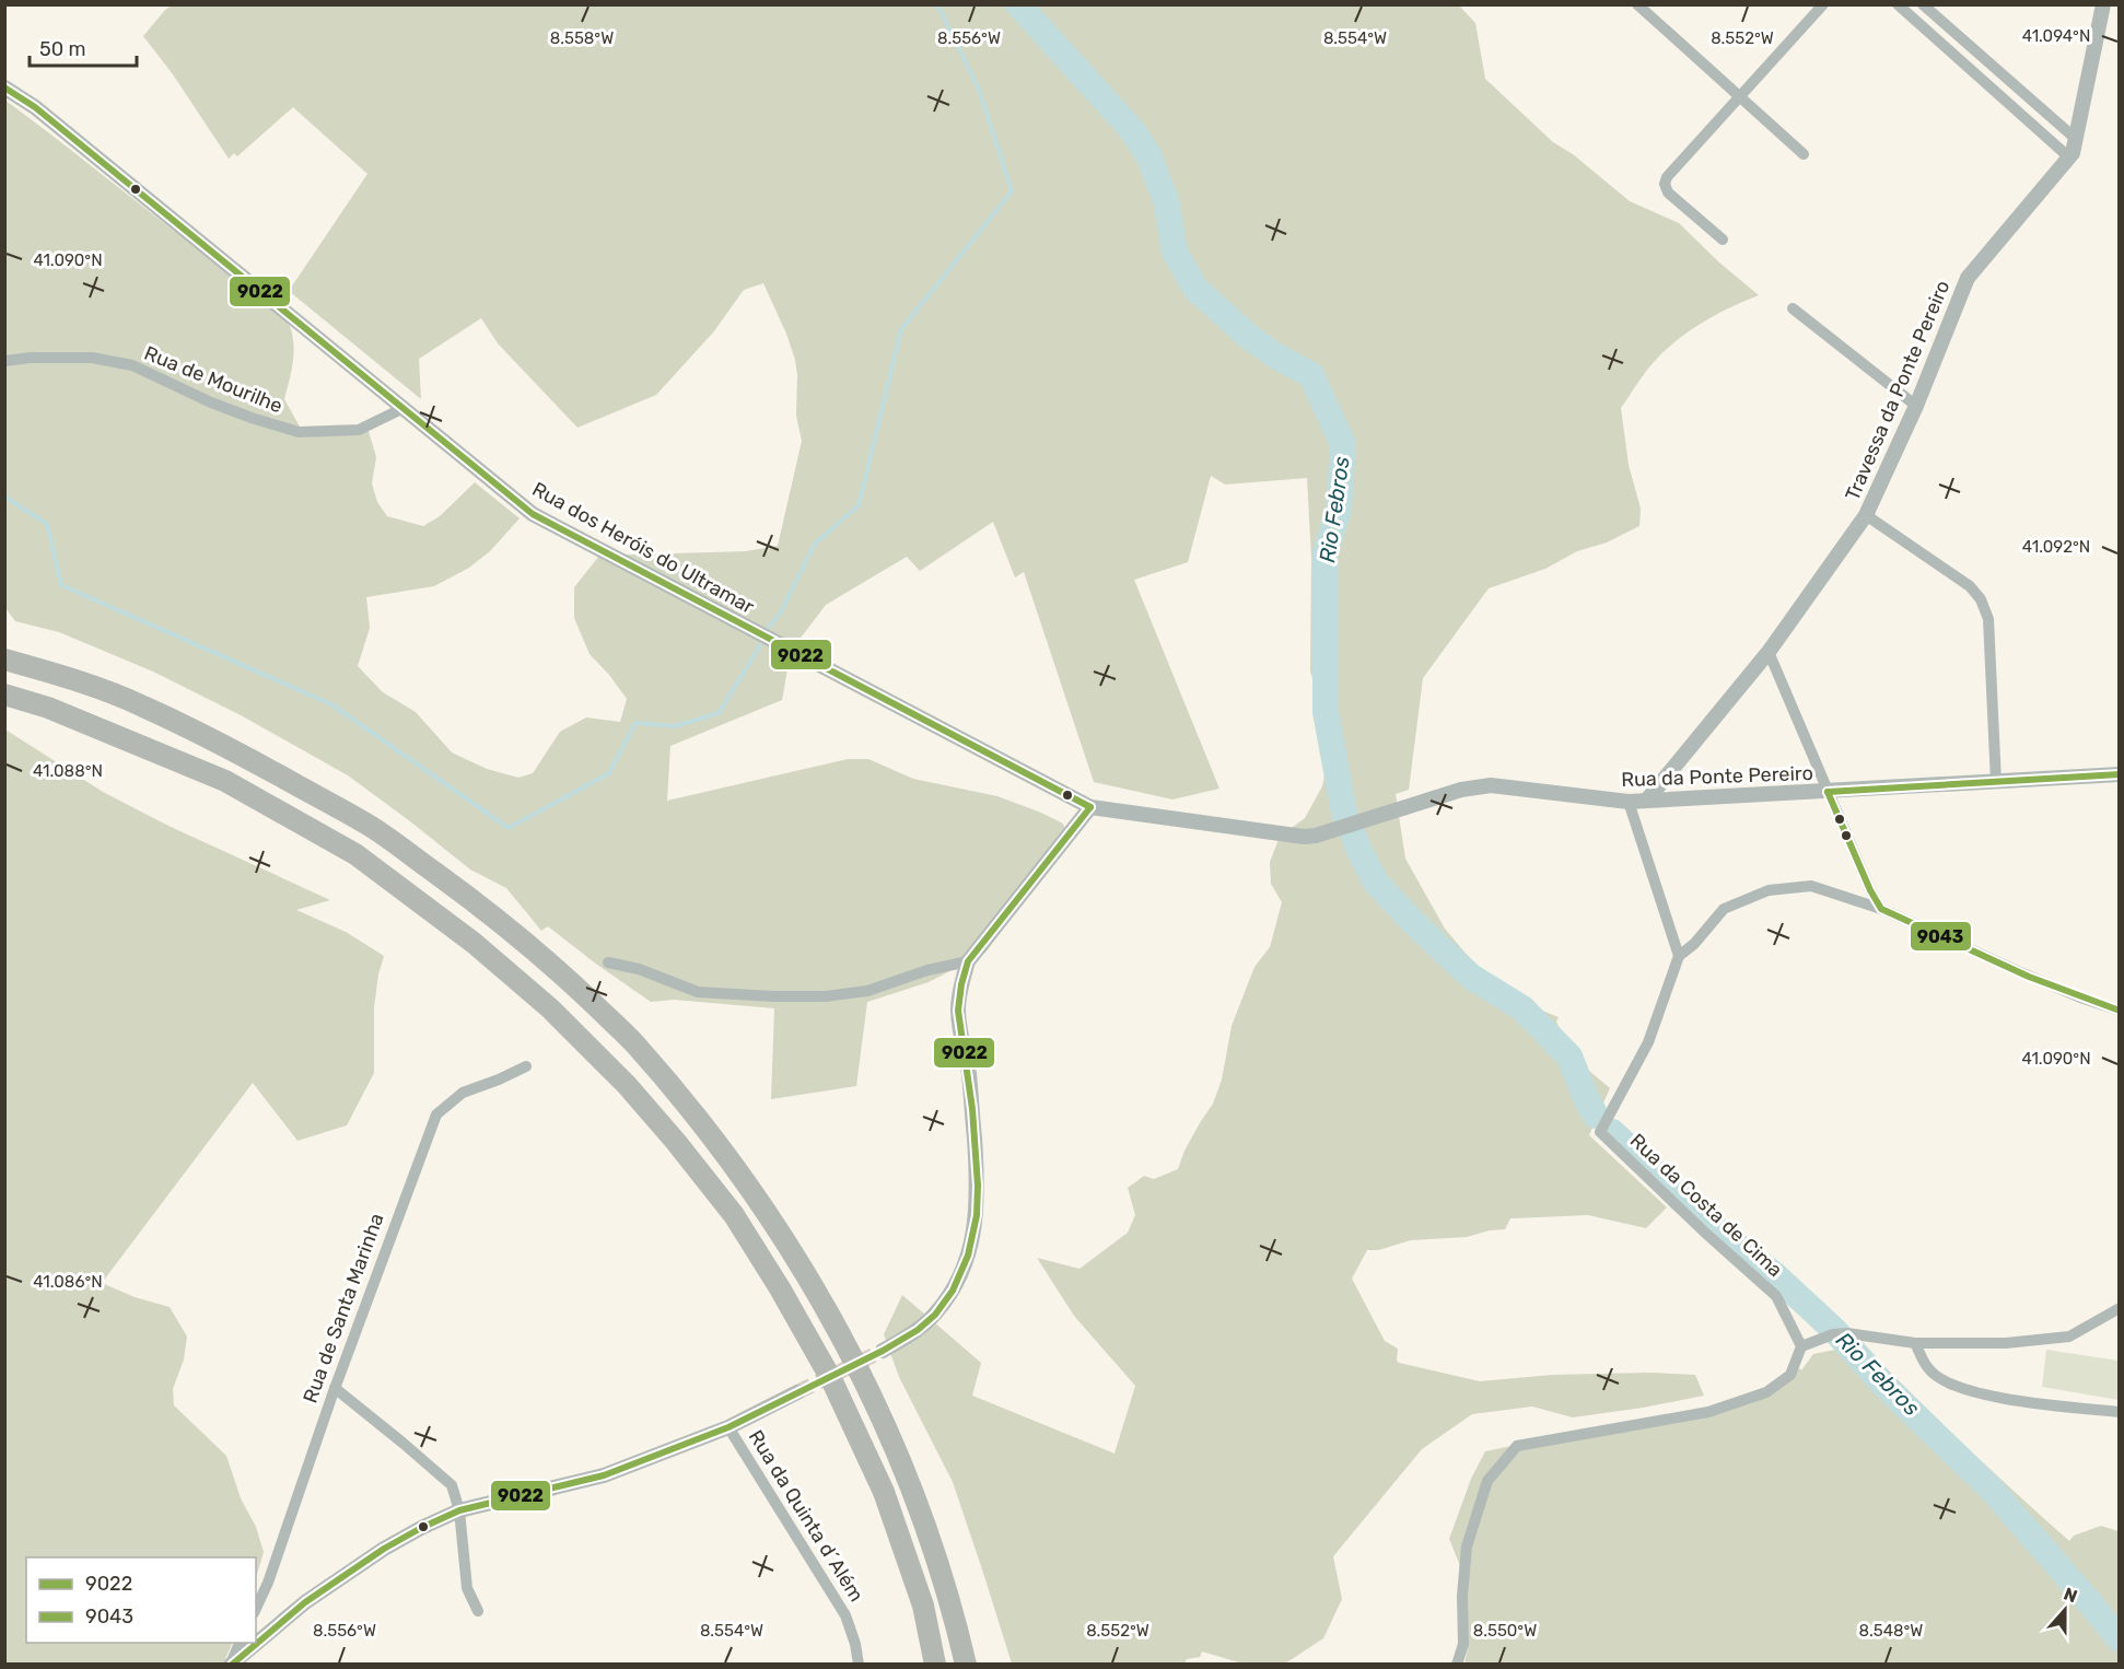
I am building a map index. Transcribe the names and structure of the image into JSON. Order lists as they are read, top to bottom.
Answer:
{
  "streets": {
    "street": [
      "Rua de Mourilhe",
      "Travessa da Ponte Pereiro",
      "Rua dos Heróis do Ultramar",
      "Rua da Ponte Pereiro",
      "Rua da Costa de Cima",
      "Rua de Santa Marinha",
      "Rua da Quinta d´Além"
    ]
  },
  "crossings": [
    ["Rua de Mourilhe", "Rua dos Heróis do Ultramar"],
    ["Travessa da Ponte Pereiro", "Rua da Ponte Pereiro"],
    ["Rua dos Heróis do Ultramar", "Rua da Ponte Pereiro"]
  ],
  "water": ["Rio Febros"],
  "lines": ["transit line 9022", "transit line 9043"],
  "legend": ["9022", "9043"],
  "scale_bar": "50 m",
  "north": "top",
  "coordinates": [
    "41.094°N",
    "8.558°W",
    "8.556°W",
    "8.554°W",
    "8.552°W",
    "41.090°N",
    "41.092°N",
    "41.088°N",
    "41.086°N",
    "8.550°W",
    "8.548°W"
  ]
}
